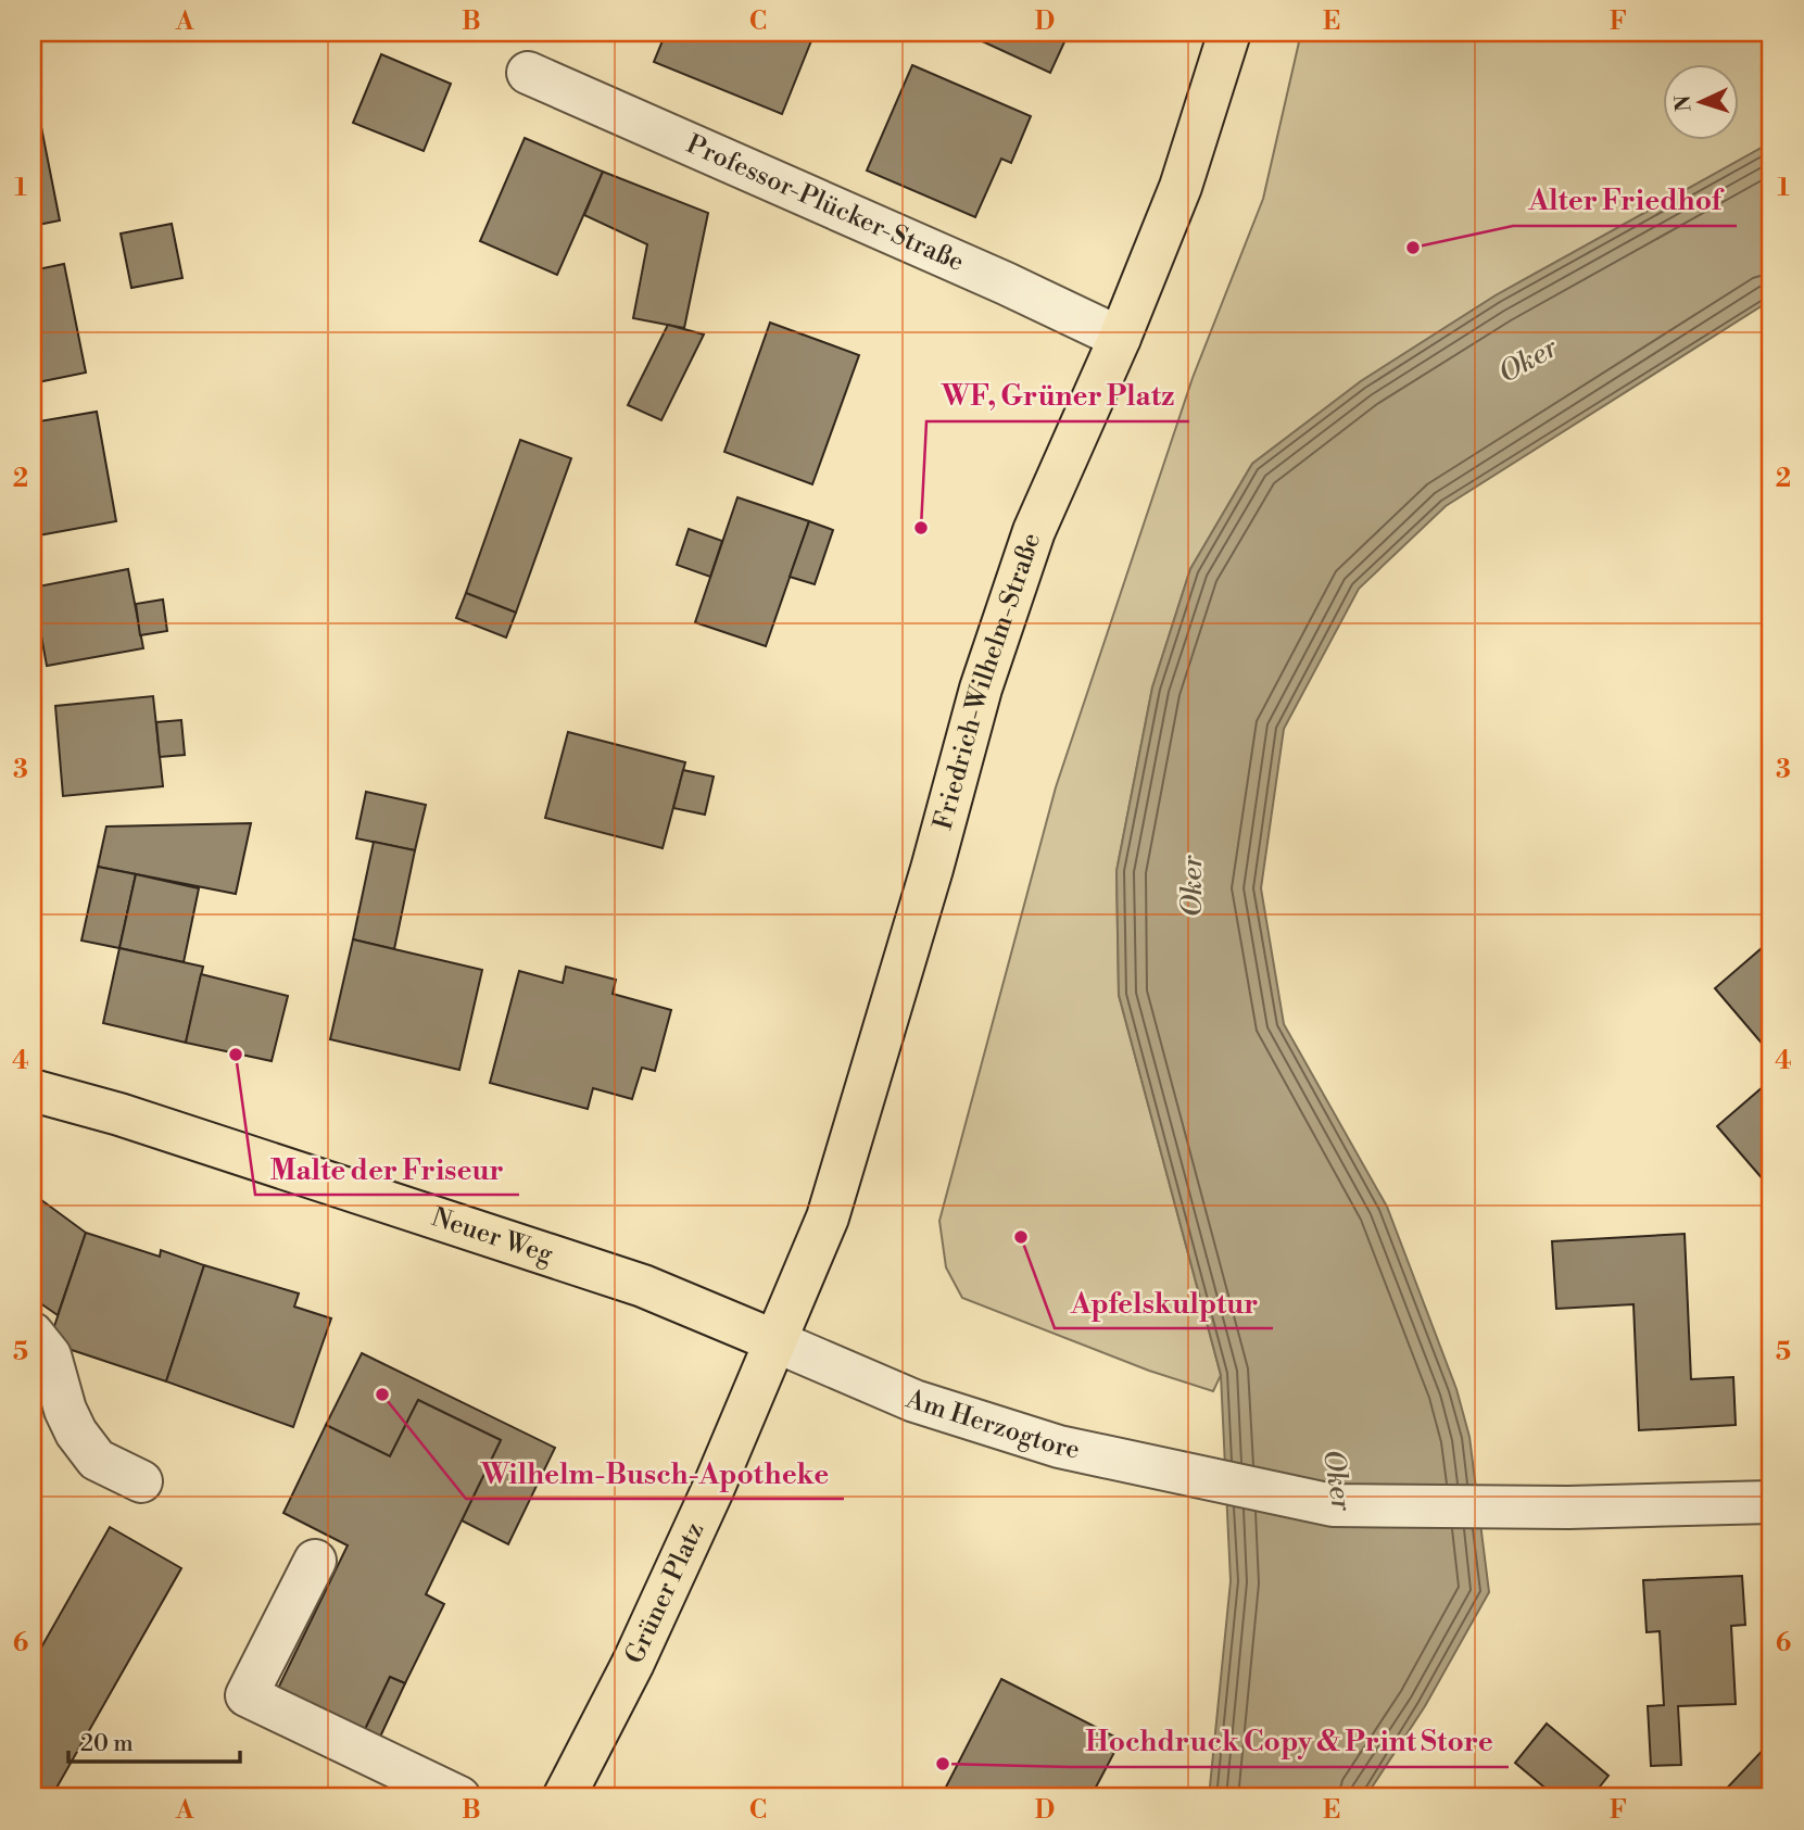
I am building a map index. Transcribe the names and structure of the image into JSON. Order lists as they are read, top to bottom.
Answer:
{
  "streets": {
    "main road": ["Friedrich-Wilhelm-Straße", "Neuer Weg", "Grüner Platz"],
    "street": ["Professor-Plücker-Straße", "Am Herzogtore"]
  },
  "crossings": [
    ["Professor-Plücker-Straße", "Friedrich-Wilhelm-Straße"],
    ["Friedrich-Wilhelm-Straße", "Neuer Weg"],
    ["Friedrich-Wilhelm-Straße", "Am Herzogtore"],
    ["Friedrich-Wilhelm-Straße", "Grüner Platz"],
    ["Neuer Weg", "Am Herzogtore"],
    ["Neuer Weg", "Grüner Platz"],
    ["Am Herzogtore", "Grüner Platz"]
  ],
  "water": ["Oker"],
  "places": [
    "Alter Friedhof",
    "WF, Grüner Platz",
    "Malte der Friseur",
    "Apfelskulptur",
    "Wilhelm-Busch-Apotheke",
    "Hochdruck Copy & Print Store"
  ],
  "scale_bar": "20 m",
  "north": "left",
  "grid": {
    "columns": [
      "A",
      "B",
      "C",
      "D",
      "E",
      "F"
    ],
    "rows": [
      "1",
      "2",
      "3",
      "4",
      "5",
      "6"
    ]
  }
}
